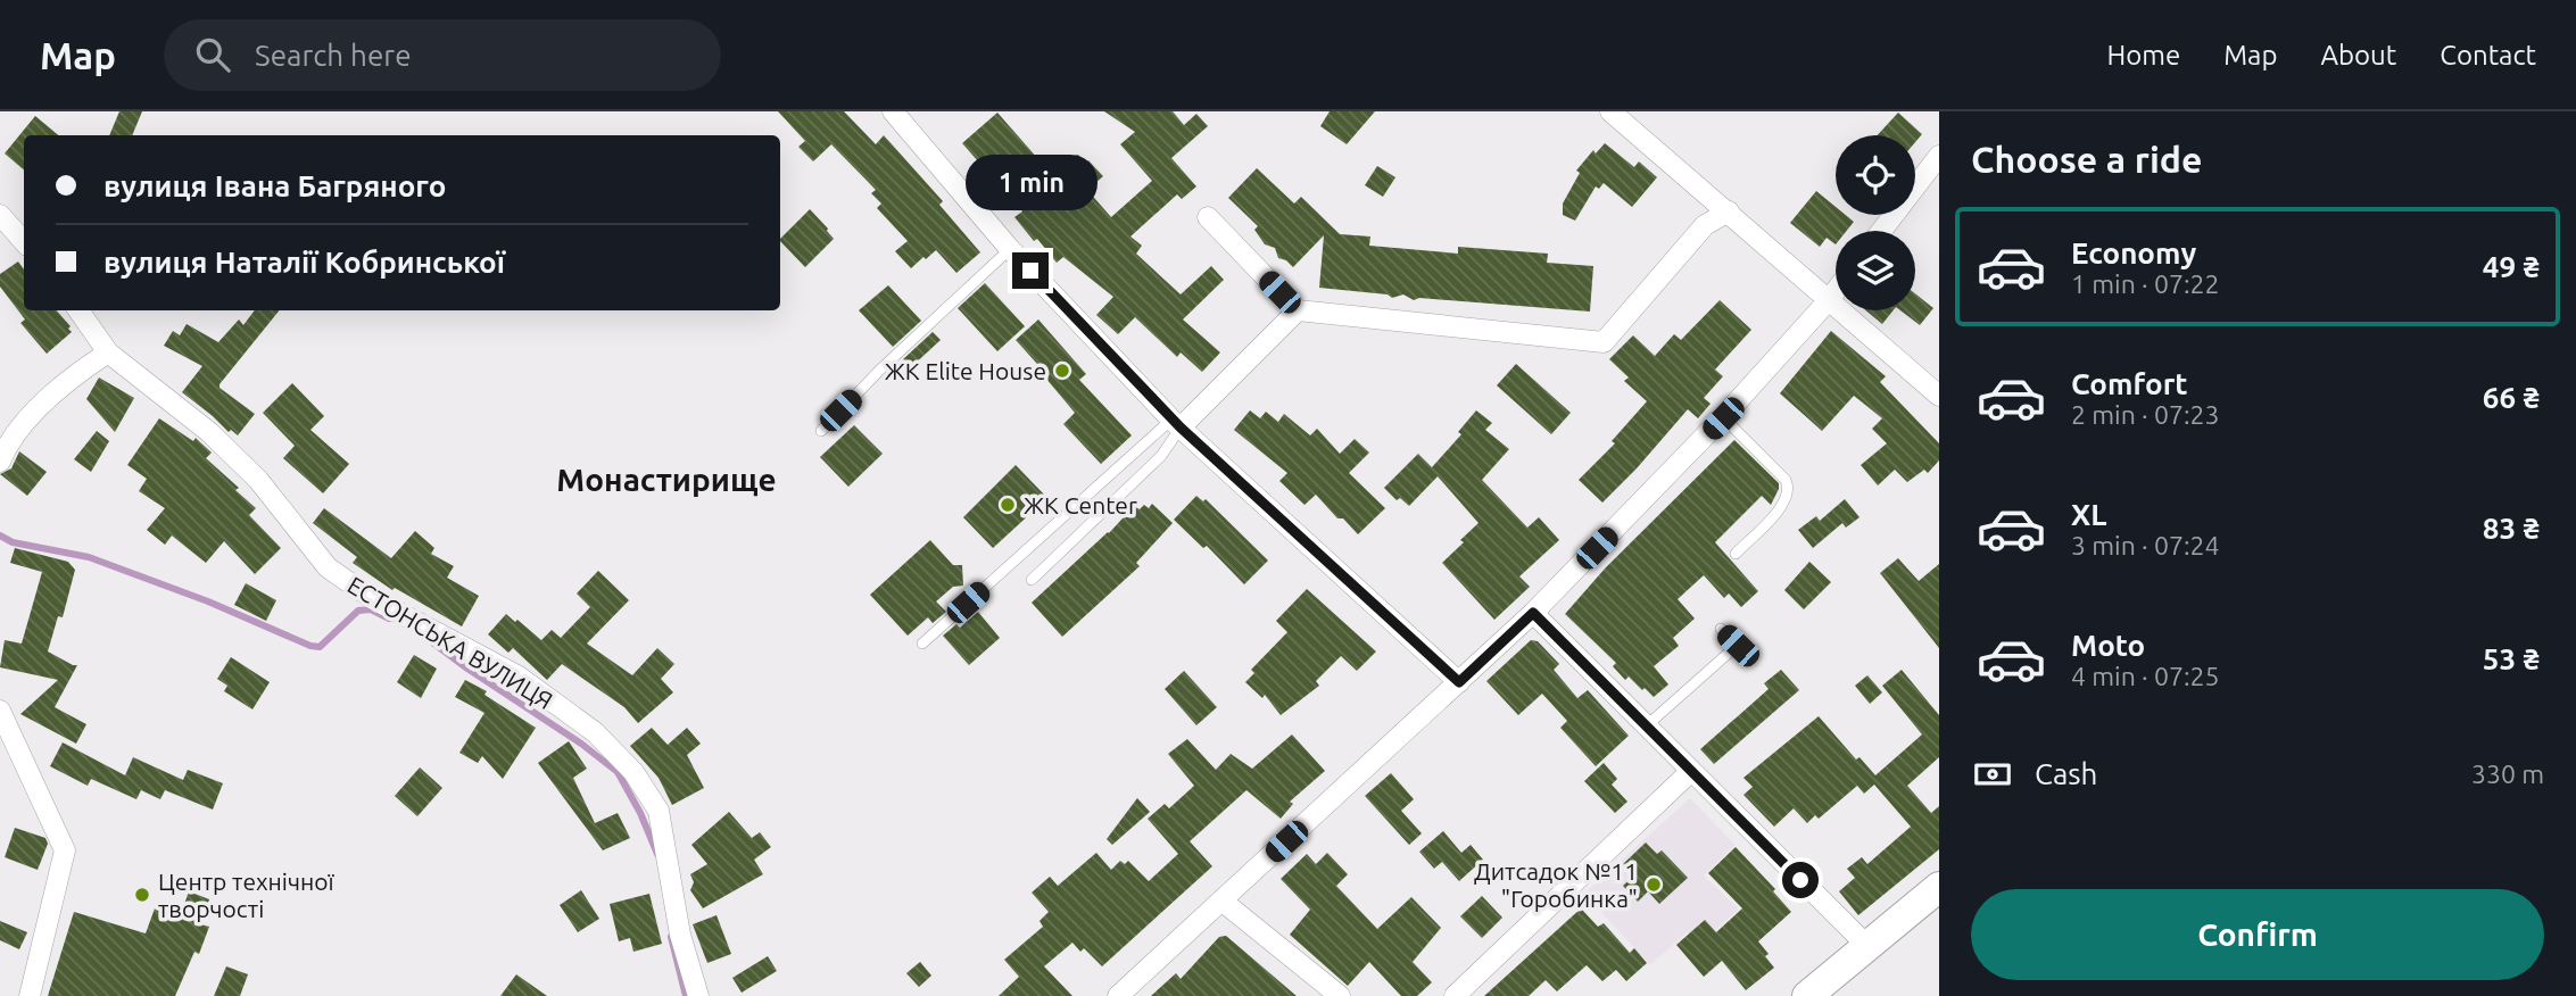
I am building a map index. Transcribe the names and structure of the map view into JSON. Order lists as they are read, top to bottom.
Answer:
{
  "streets": {
    "street": ["ЕСТОНСЬКА ВУЛИЦЯ"]
  },
  "districts": ["Монастирище"],
  "places": [
    "ЖК Elite House",
    "ЖК Center",
    "Дитсадок №11 \"Горобинка\"",
    "Центр технічної творчості"
  ],
  "page": {
    "header": "Map",
    "search": "Search here",
    "nav": [
      "Home",
      "Map",
      "About",
      "Contact"
    ],
    "heading": "Choose a ride",
    "banner": ["вулиця Івана Багряного", "вулиця Наталії Кобринської"],
    "bubble": "1 min",
    "list": [
      {
        "name": "Economy",
        "note": "1 min · 07:22",
        "value": "49 ₴"
      },
      {
        "name": "Comfort",
        "note": "2 min · 07:23",
        "value": "66 ₴"
      },
      {
        "name": "XL",
        "note": "3 min · 07:24",
        "value": "83 ₴"
      },
      {
        "name": "Moto",
        "note": "4 min · 07:25",
        "value": "53 ₴"
      }
    ],
    "pay": ["Cash", "330 m"],
    "buttons": "Confirm"
  }
}
